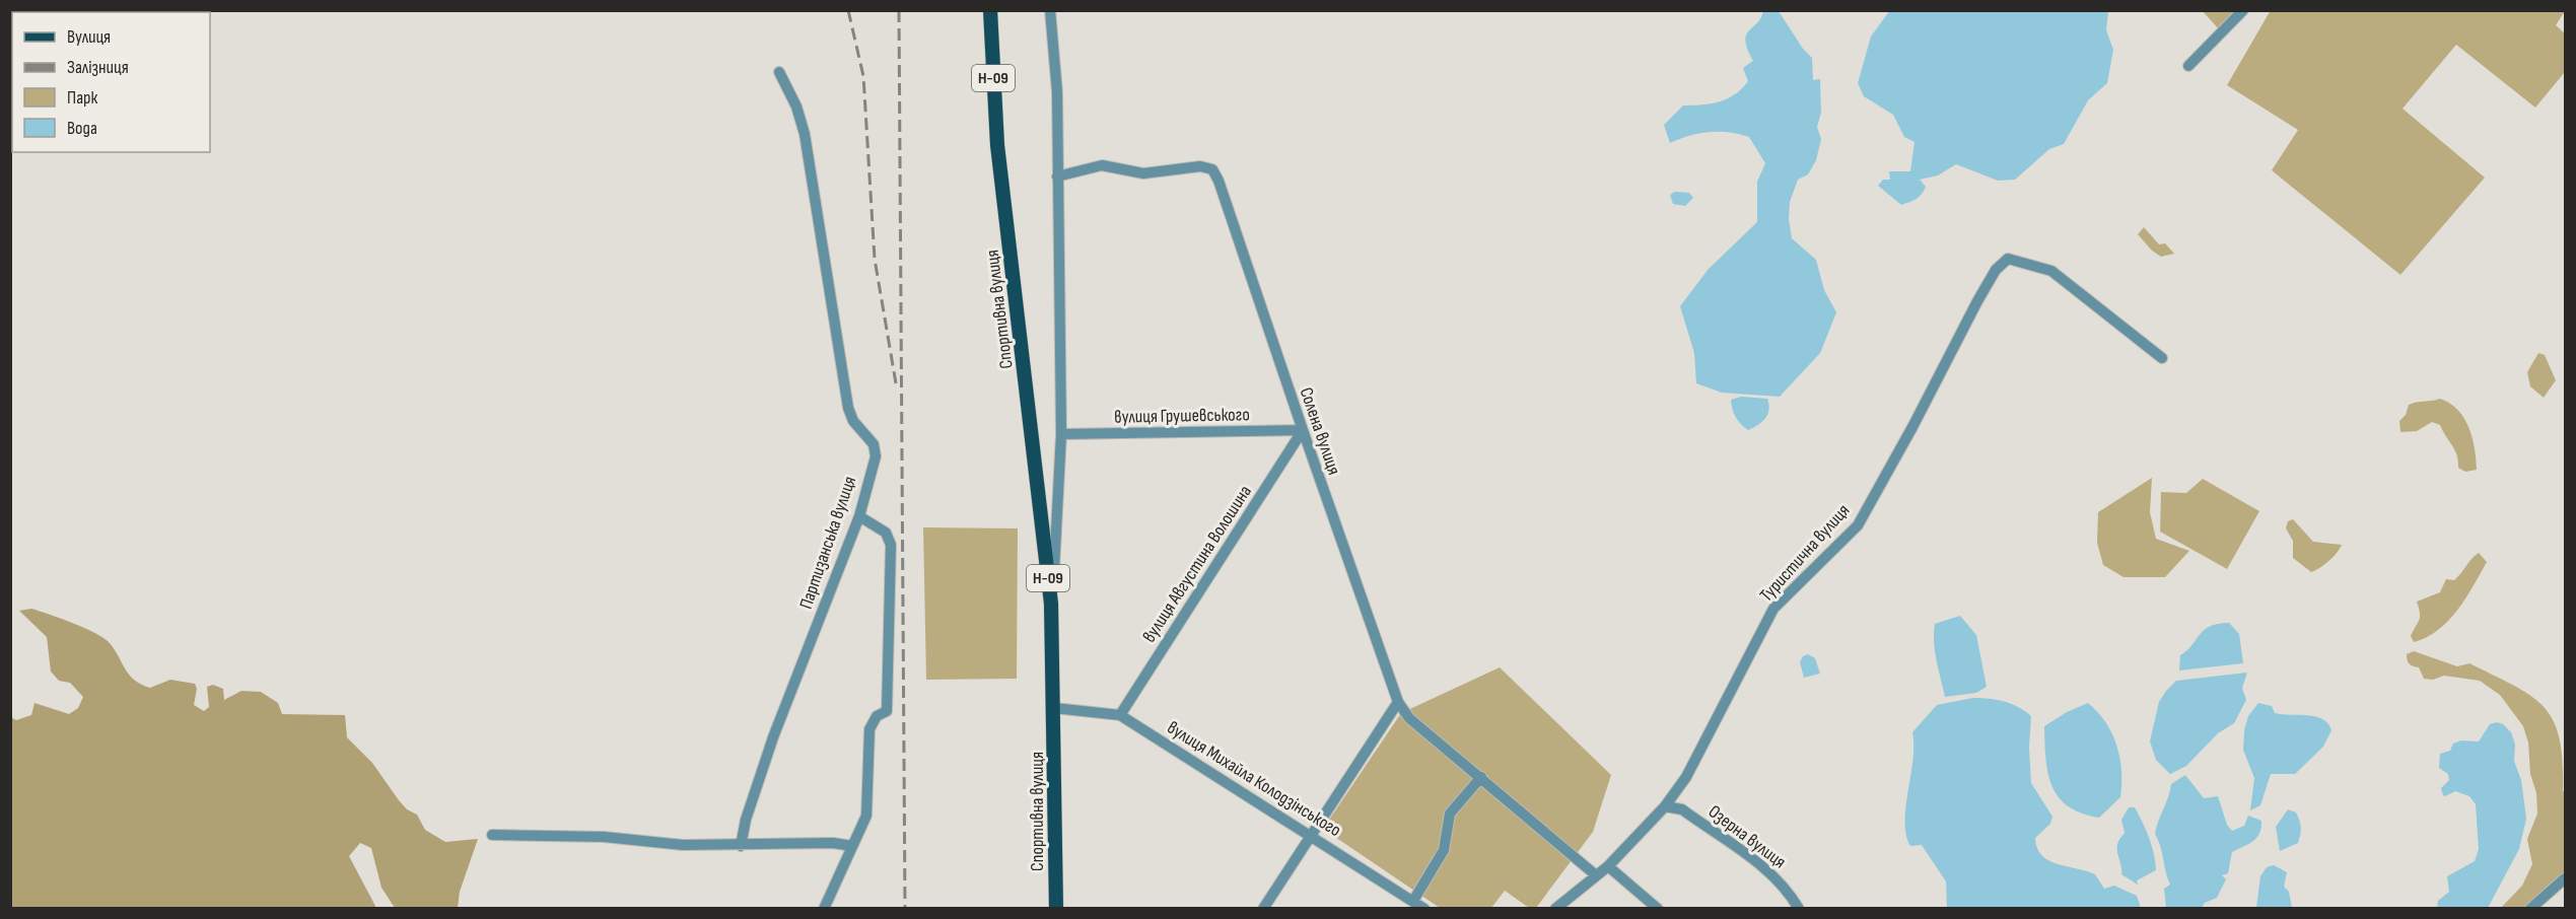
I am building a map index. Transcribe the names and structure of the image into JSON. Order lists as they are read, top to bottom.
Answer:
{
  "streets": {
    "main road": ["Н-09", "Спортивна вулиця"],
    "street": [
      "вулиця Грушевського",
      "Солена вулиця",
      "Партизанська вулиця",
      "Туристична вулиця",
      "вулиця Августина Волошина",
      "вулиця Михайла Колодзінського",
      "Озерна вулиця"
    ]
  },
  "crossings": [
    ["Спортивна вулиця", "вулиця Грушевського"],
    ["Спортивна вулиця", "Солена вулиця"],
    ["Спортивна вулиця", "вулиця Михайла Колодзінського"],
    ["вулиця Грушевського", "Солена вулиця"],
    ["вулиця Грушевського", "вулиця Августина Волошина"],
    ["Солена вулиця", "вулиця Августина Волошина"],
    ["Туристична вулиця", "Озерна вулиця"],
    ["вулиця Августина Волошина", "вулиця Михайла Колодзінського"]
  ],
  "legend": [
    "Вулиця",
    "Залізниця",
    "Парк",
    "Вода"
  ]
}
